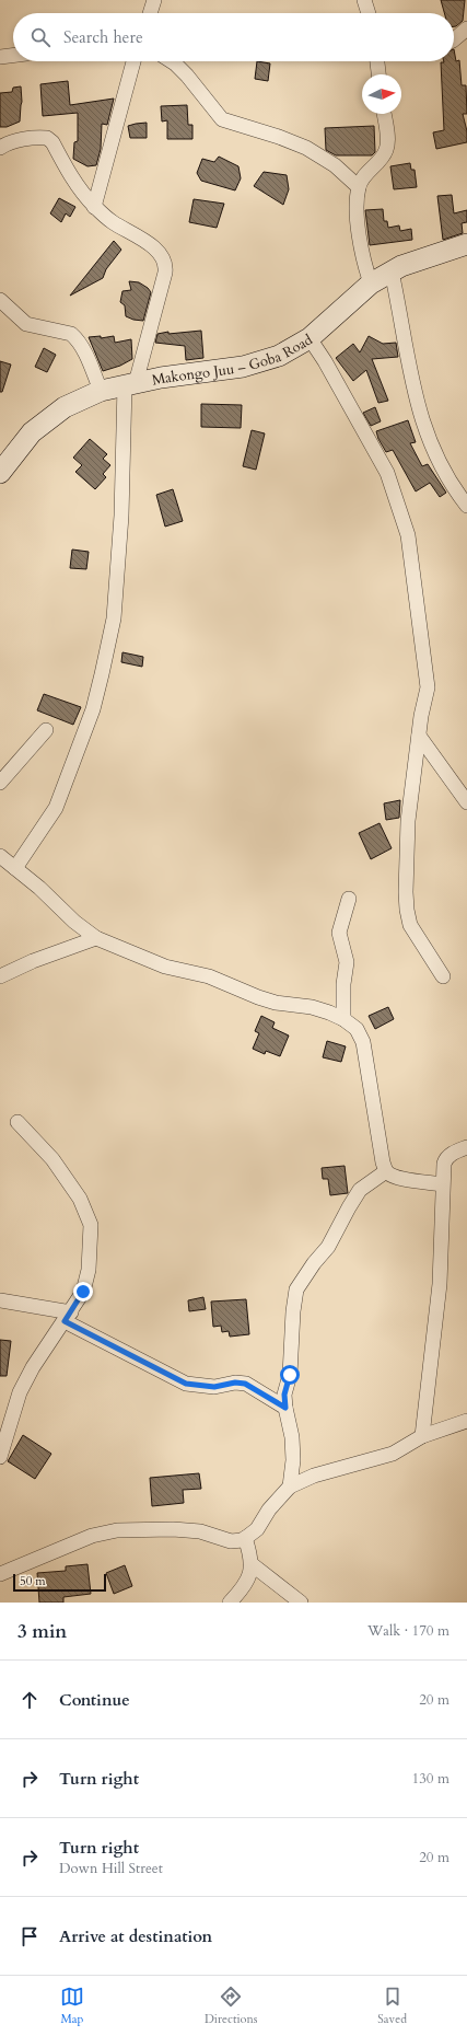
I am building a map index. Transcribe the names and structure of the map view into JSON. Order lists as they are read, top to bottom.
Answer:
{
  "streets": {
    "street": ["Makongo Juu – Goba Road"]
  },
  "scale_bar": "50 m",
  "north": "right",
  "page": {
    "search": "Search here",
    "scale": "50 m",
    "heading": ["3 min", "Walk · 170 m"],
    "list": [
      ["Continue", "20 m"],
      ["Turn right", "130 m"],
      ["Turn right", "Down Hill Street", "20 m"],
      "Arrive at destination"
    ],
    "nav": ["Map", "Directions", "Saved"]
  }
}
